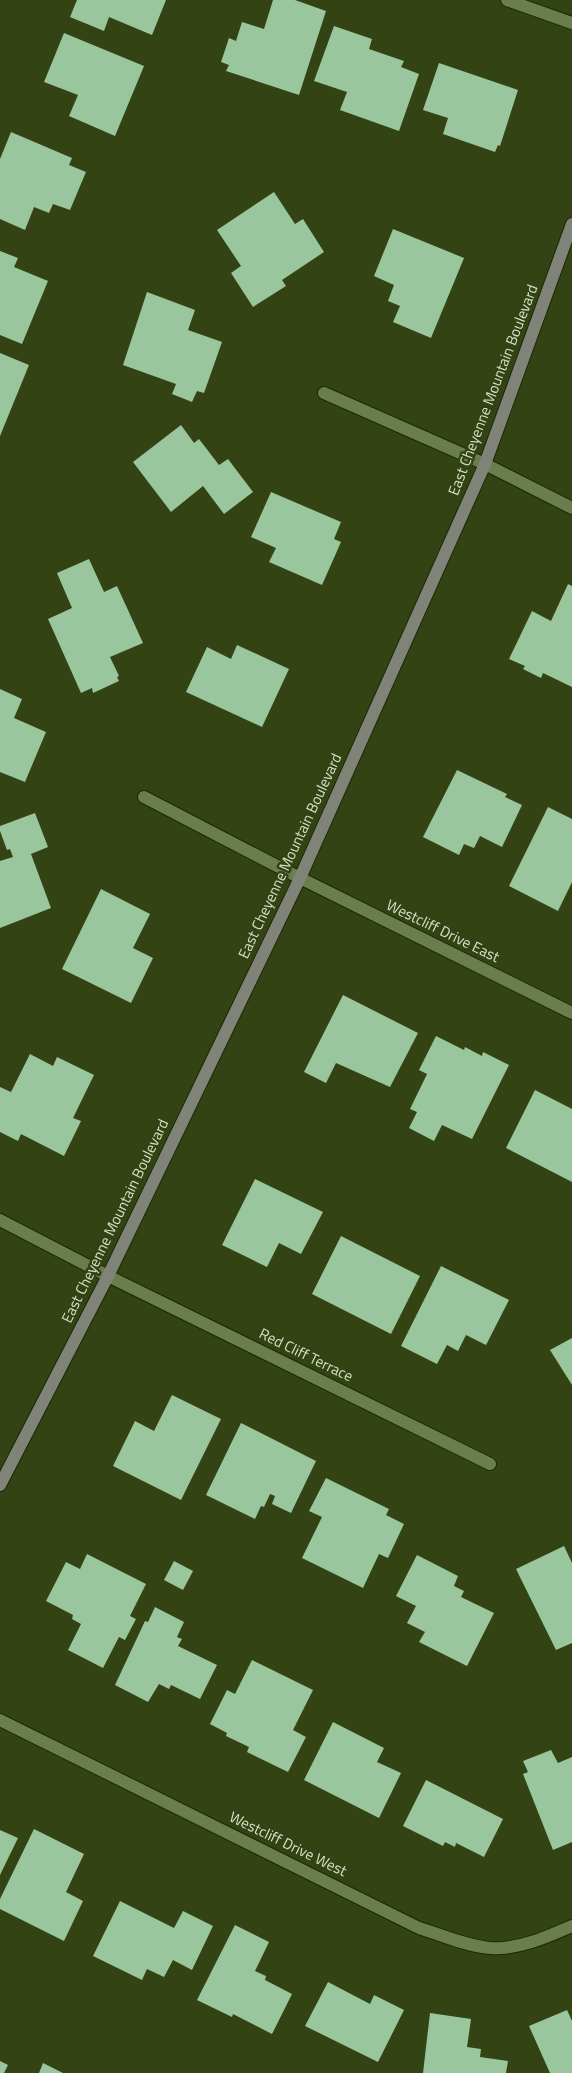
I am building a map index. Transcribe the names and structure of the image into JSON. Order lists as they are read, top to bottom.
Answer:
{
  "streets": {
    "street": [
      "East Cheyenne Mountain Boulevard",
      "Westcliff Drive East",
      "Red Cliff Terrace",
      "Westcliff Drive West"
    ]
  },
  "crossings": [
    ["East Cheyenne Mountain Boulevard", "Westcliff Drive East"],
    ["East Cheyenne Mountain Boulevard", "Red Cliff Terrace"]
  ]
}
